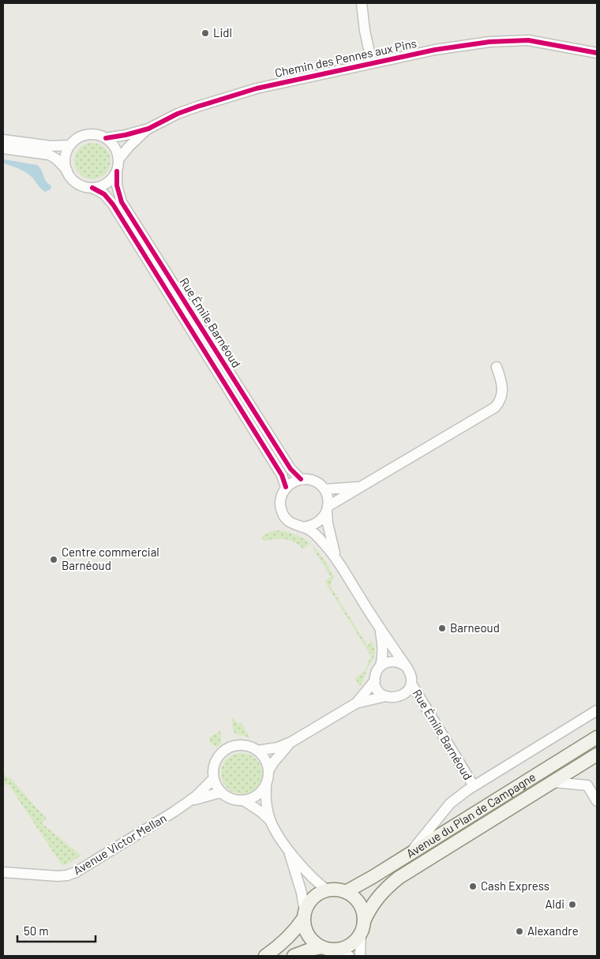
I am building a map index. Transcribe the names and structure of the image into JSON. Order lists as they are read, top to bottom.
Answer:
{
  "streets": {
    "main road": ["Avenue du Plan de Campagne"],
    "street": ["Chemin des Pennes aux Pins", "Rue Émile Barnéoud", "Avenue Victor Mellan"]
  },
  "crossings": [
    ["Chemin des Pennes aux Pins", "Rue Émile Barnéoud"]
  ],
  "places": [
    "Lidl",
    "Centre commercial Barnéoud",
    "Barneoud",
    "Cash Express",
    "Aldi",
    "Alexandre"
  ],
  "scale_bar": "50 m"
}
